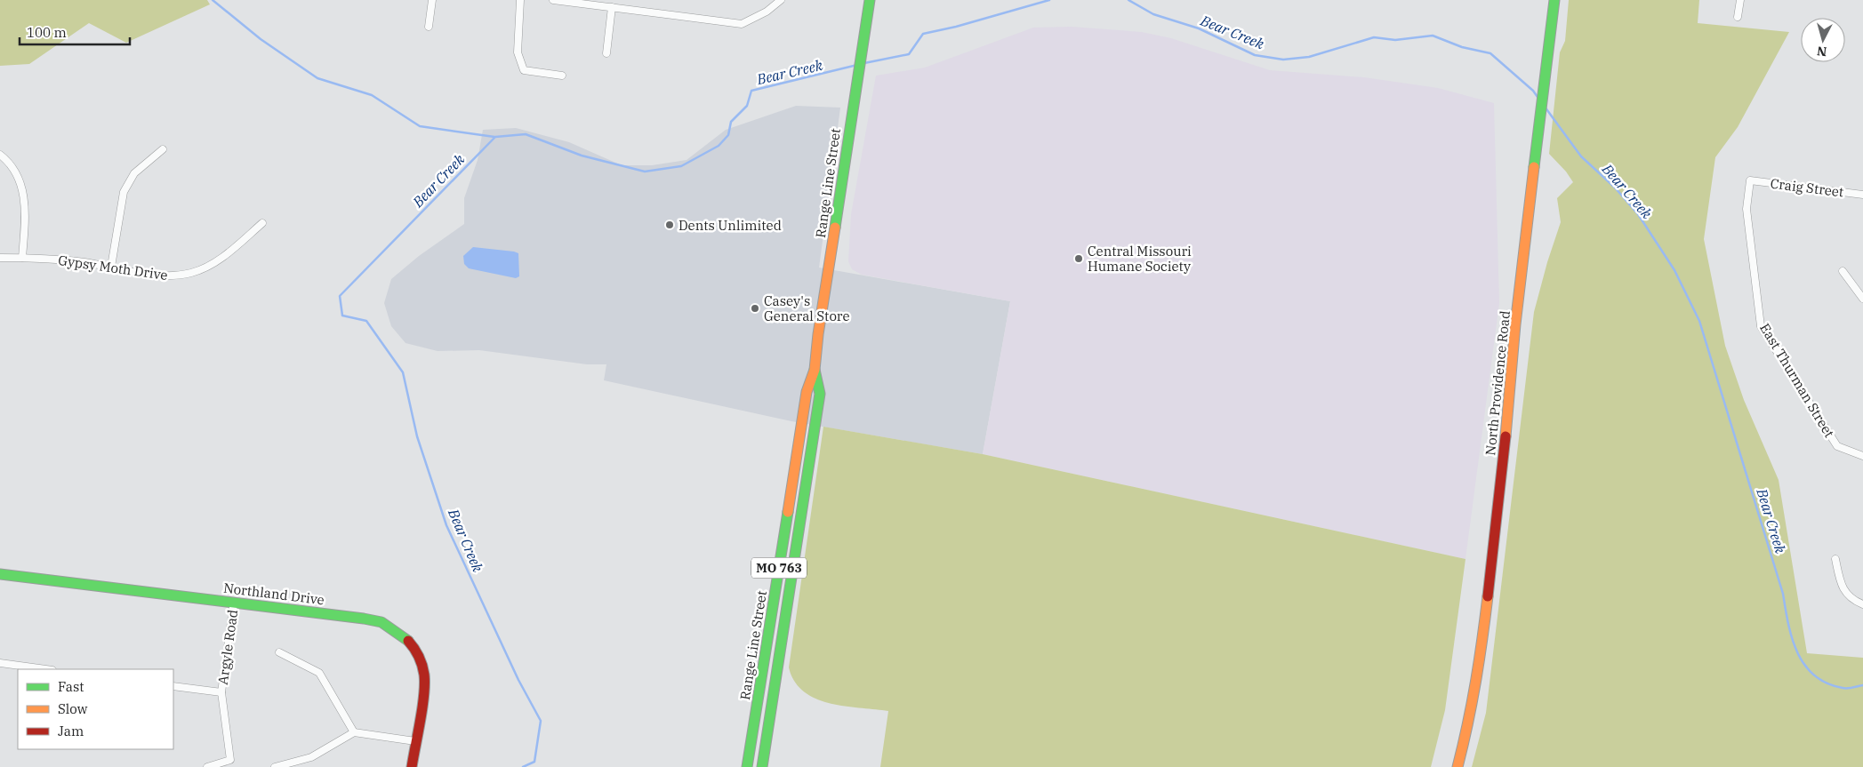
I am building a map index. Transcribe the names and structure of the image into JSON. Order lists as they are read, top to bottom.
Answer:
{
  "streets": {
    "main road": [
      "Range Line Street",
      "North Providence Road",
      "MO 763",
      "Northland Drive"
    ],
    "street": [
      "Craig Street",
      "Gypsy Moth Drive",
      "East Thurman Street",
      "Argyle Road"
    ]
  },
  "crossings": [
    ["Craig Street", "East Thurman Street"],
    ["Northland Drive", "Argyle Road"]
  ],
  "water": ["Bear Creek"],
  "places": ["Dents Unlimited", "Central Missouri Humane Society", "Casey's General Store"],
  "legend": ["Fast", "Slow", "Jam"],
  "scale_bar": "100 m",
  "north": "bottom"
}
